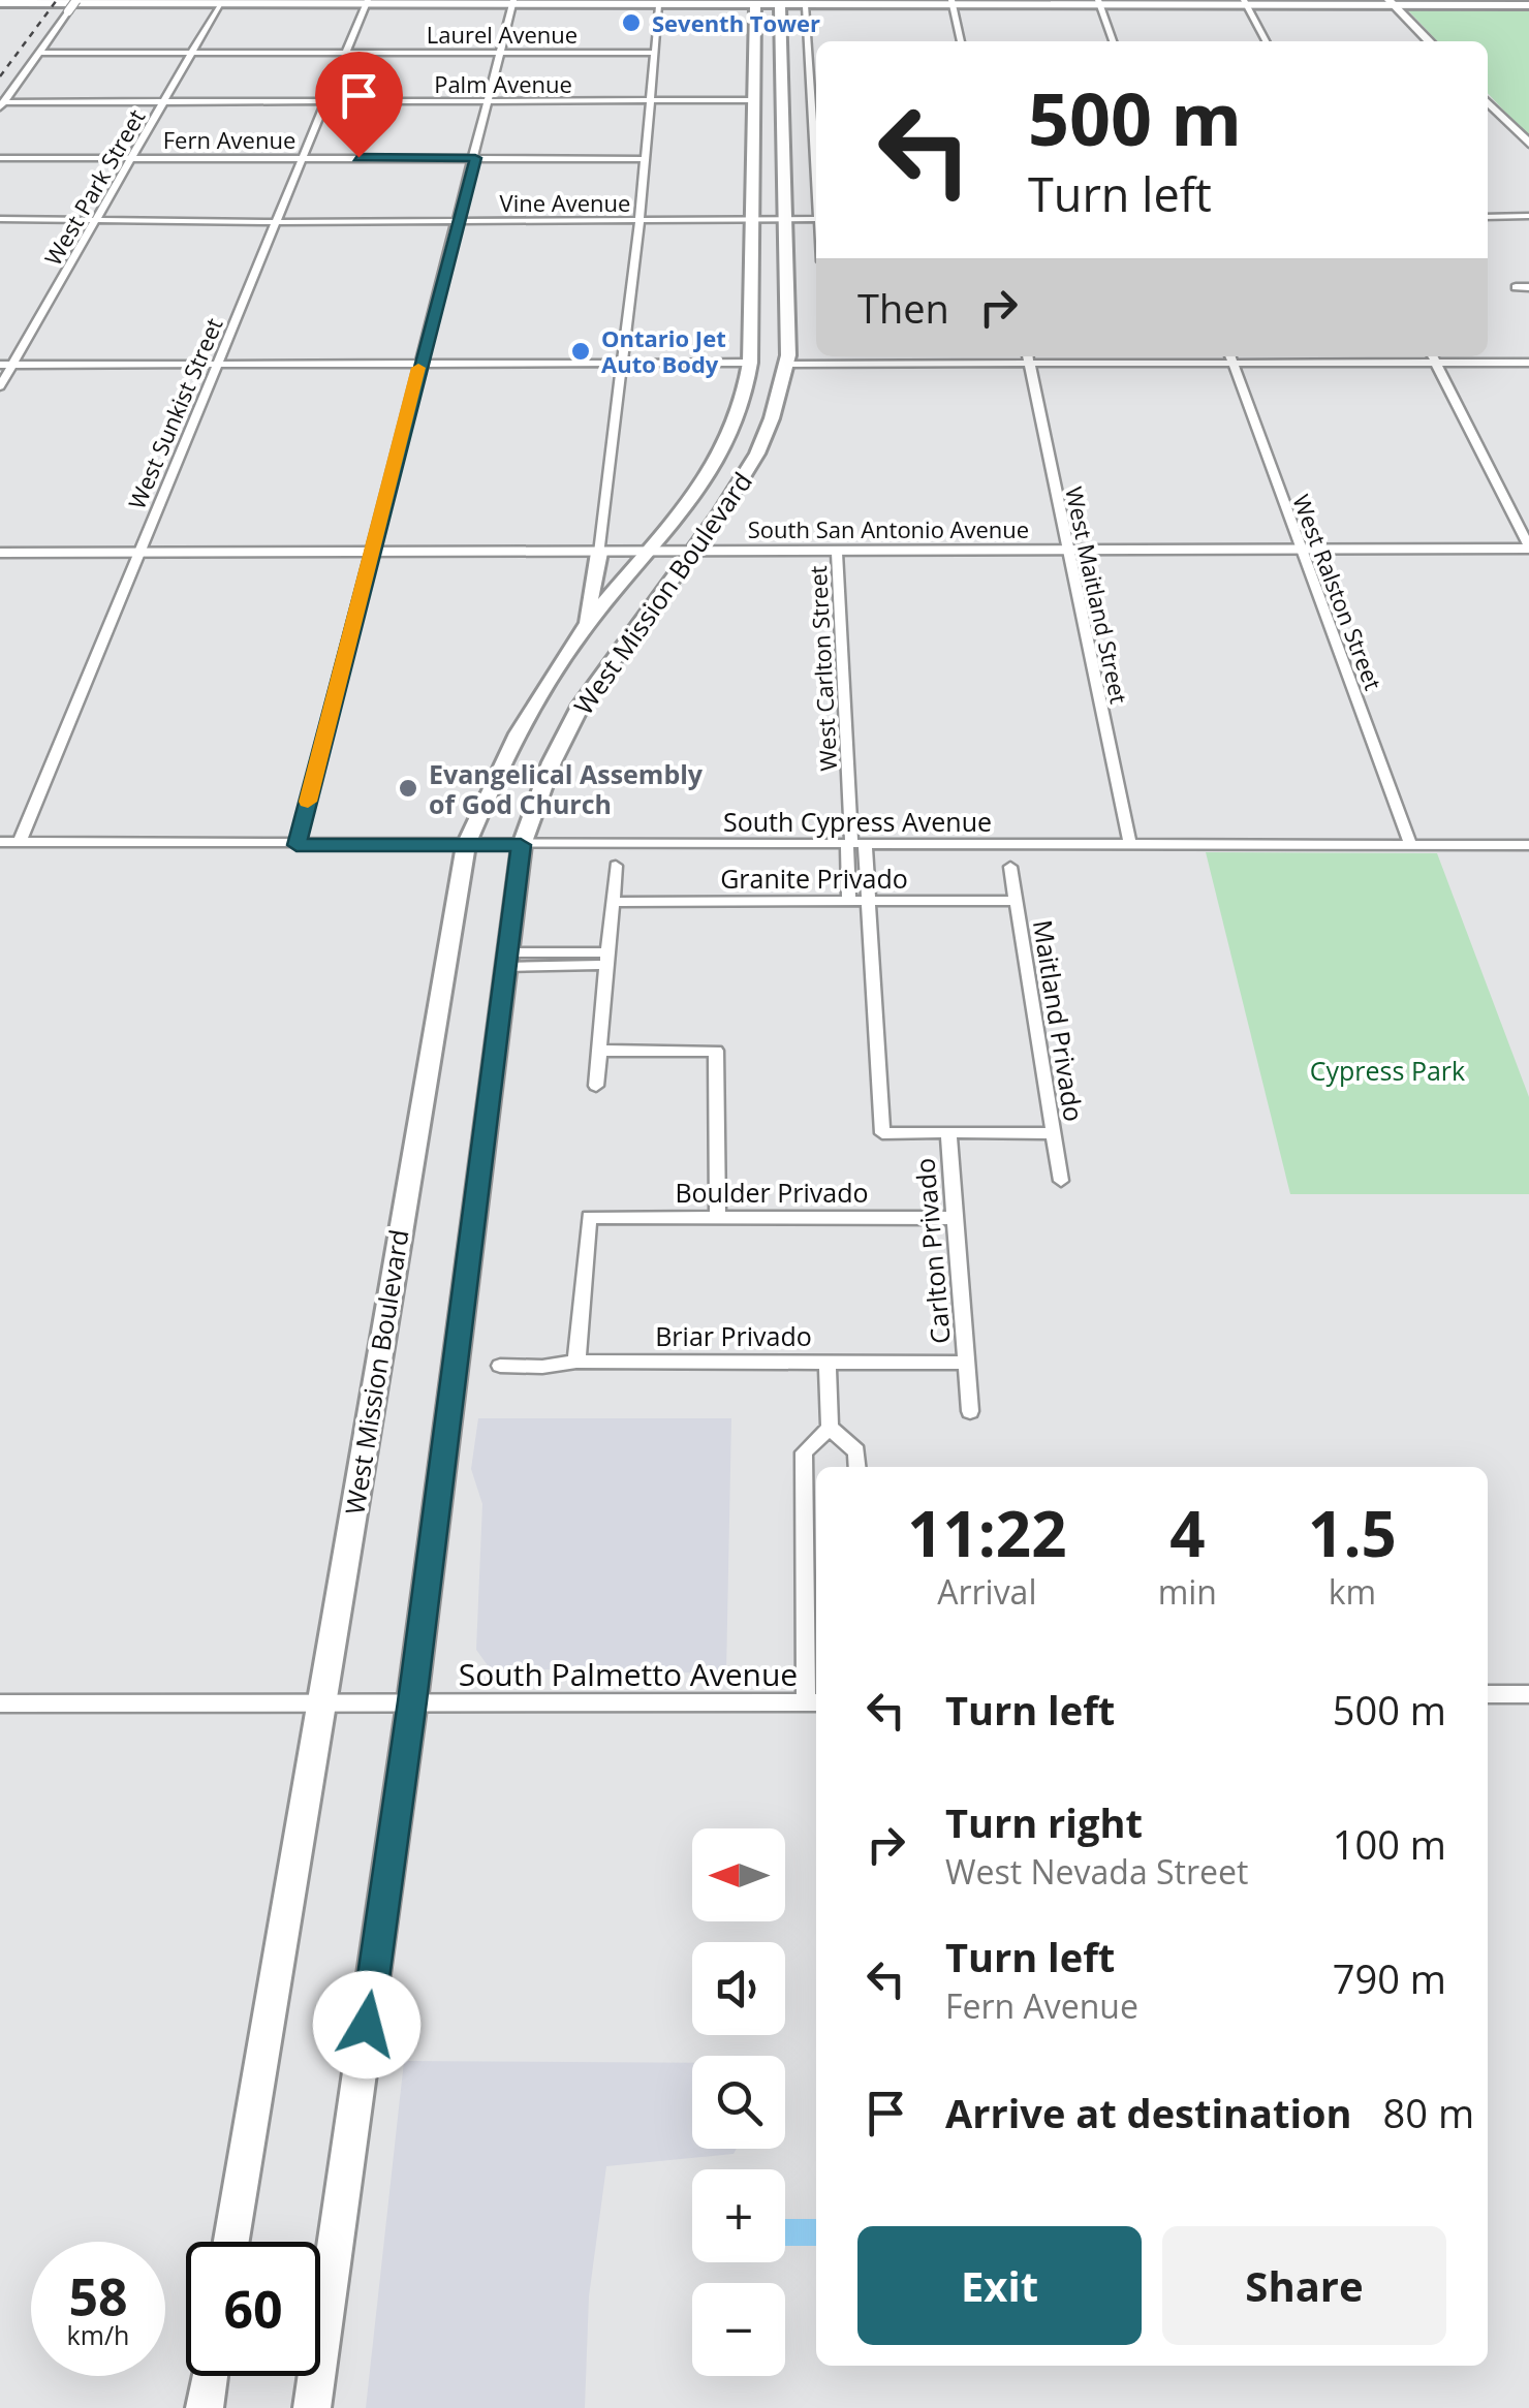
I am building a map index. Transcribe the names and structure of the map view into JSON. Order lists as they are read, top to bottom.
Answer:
{
  "streets": {
    "main road": ["West Mission Boulevard"],
    "street": [
      "Laurel Avenue",
      "Palm Avenue",
      "Fern Avenue",
      "West Park Street",
      "Vine Avenue",
      "West Sunkist Street",
      "South San Antonio Avenue",
      "West Ralston Street",
      "West Maitland Street",
      "West Carlton Street",
      "South Cypress Avenue",
      "Granite Privado",
      "Maitland Privado",
      "Boulder Privado",
      "Carlton Privado",
      "Briar Privado",
      "South Palmetto Avenue"
    ]
  },
  "crossings": [
    ["Laurel Avenue", "West Park Street"],
    ["Laurel Avenue", "West Sunkist Street"],
    ["Palm Avenue", "West Park Street"],
    ["Palm Avenue", "West Sunkist Street"],
    ["Palm Avenue", "West Mission Boulevard"],
    ["Fern Avenue", "West Park Street"],
    ["Fern Avenue", "West Sunkist Street"],
    ["West Park Street", "Vine Avenue"],
    ["Vine Avenue", "West Sunkist Street"],
    ["Vine Avenue", "West Mission Boulevard"],
    ["West Sunkist Street", "South San Antonio Avenue"],
    ["West Sunkist Street", "South Cypress Avenue"],
    ["South San Antonio Avenue", "West Ralston Street"],
    ["South San Antonio Avenue", "West Mission Boulevard"],
    ["South San Antonio Avenue", "West Maitland Street"],
    ["South San Antonio Avenue", "West Carlton Street"],
    ["West Ralston Street", "South Cypress Avenue"],
    ["West Mission Boulevard", "South Cypress Avenue"],
    ["West Mission Boulevard", "South Palmetto Avenue"],
    ["West Maitland Street", "South Cypress Avenue"],
    ["West Carlton Street", "South Cypress Avenue"],
    ["West Carlton Street", "Carlton Privado"],
    ["South Cypress Avenue", "Carlton Privado"],
    ["Granite Privado", "Maitland Privado"],
    ["Granite Privado", "Carlton Privado"],
    ["Boulder Privado", "Carlton Privado"],
    ["Boulder Privado", "Briar Privado"],
    ["Carlton Privado", "Briar Privado"]
  ],
  "parks": ["Cypress Park"],
  "places": ["Seventh Tower", "Ontario Jet Auto Body", "Evangelical Assembly of God Church"],
  "north": "left",
  "page": {
    "turn": ["500 m", "Turn left"],
    "then": "Then",
    "eta": [
      "11:22",
      "Arrival",
      "4",
      "min",
      "1.5",
      "km"
    ],
    "list": [
      {
        "name": "Turn left",
        "value": "500 m"
      },
      {
        "name": "Turn right",
        "note": "West Nevada Street",
        "value": "100 m"
      },
      {
        "name": "Turn left",
        "note": "Fern Avenue",
        "value": "790 m"
      },
      {
        "name": "Arrive at destination",
        "value": "80 m"
      }
    ],
    "map_buttons": ["+", "−"],
    "buttons": ["Exit", "Share"],
    "speed": "58 km/h",
    "limit": "60"
  }
}
